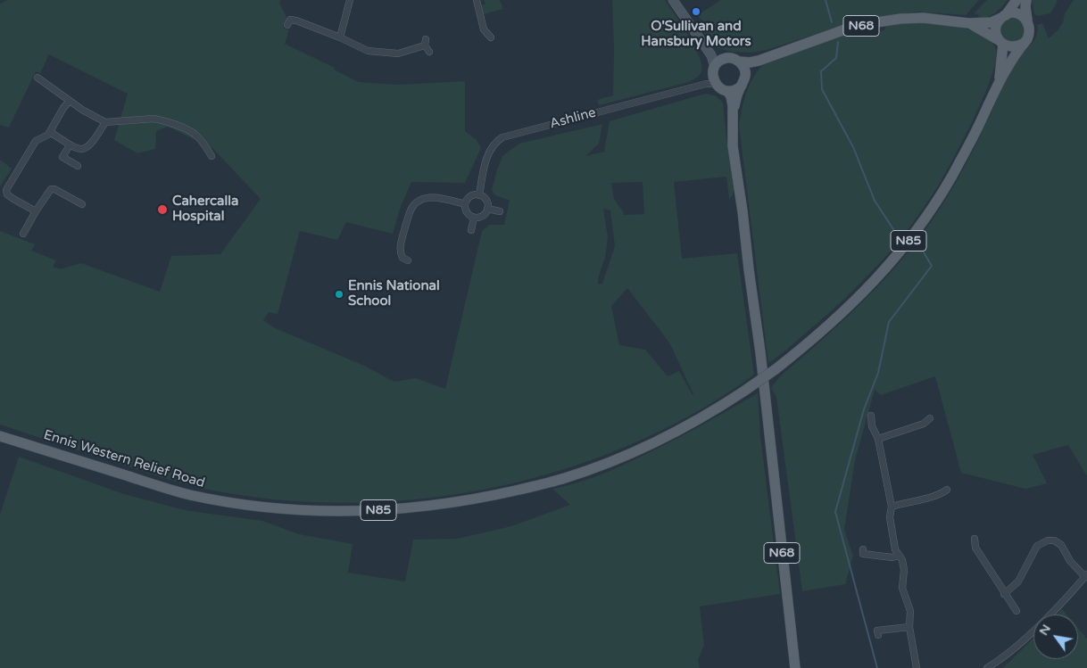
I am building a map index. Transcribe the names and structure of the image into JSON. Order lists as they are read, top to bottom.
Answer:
{
  "streets": {
    "main road": ["N68", "N85", "Ennis Western Relief Road"],
    "street": ["Ashline"]
  },
  "crossings": [
    ["N68", "Ashline"],
    ["N68", "N85"],
    ["N68", "Ennis Western Relief Road"],
    ["N85", "Ennis Western Relief Road"]
  ],
  "places": ["O'Sullivan and Hansbury Motors", "Cahercalla Hospital", "Ennis National School"],
  "north": "top left"
}
